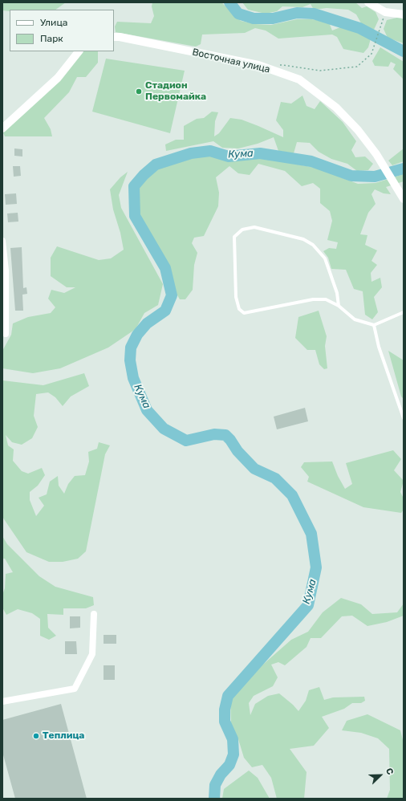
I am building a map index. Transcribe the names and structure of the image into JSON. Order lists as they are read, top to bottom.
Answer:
{
  "streets": {
    "street": ["Восточная улица"]
  },
  "water": ["Кума"],
  "places": ["Стадион Первомайка", "Теплица"],
  "legend": ["Улица", "Парк"],
  "north": "top right"
}
